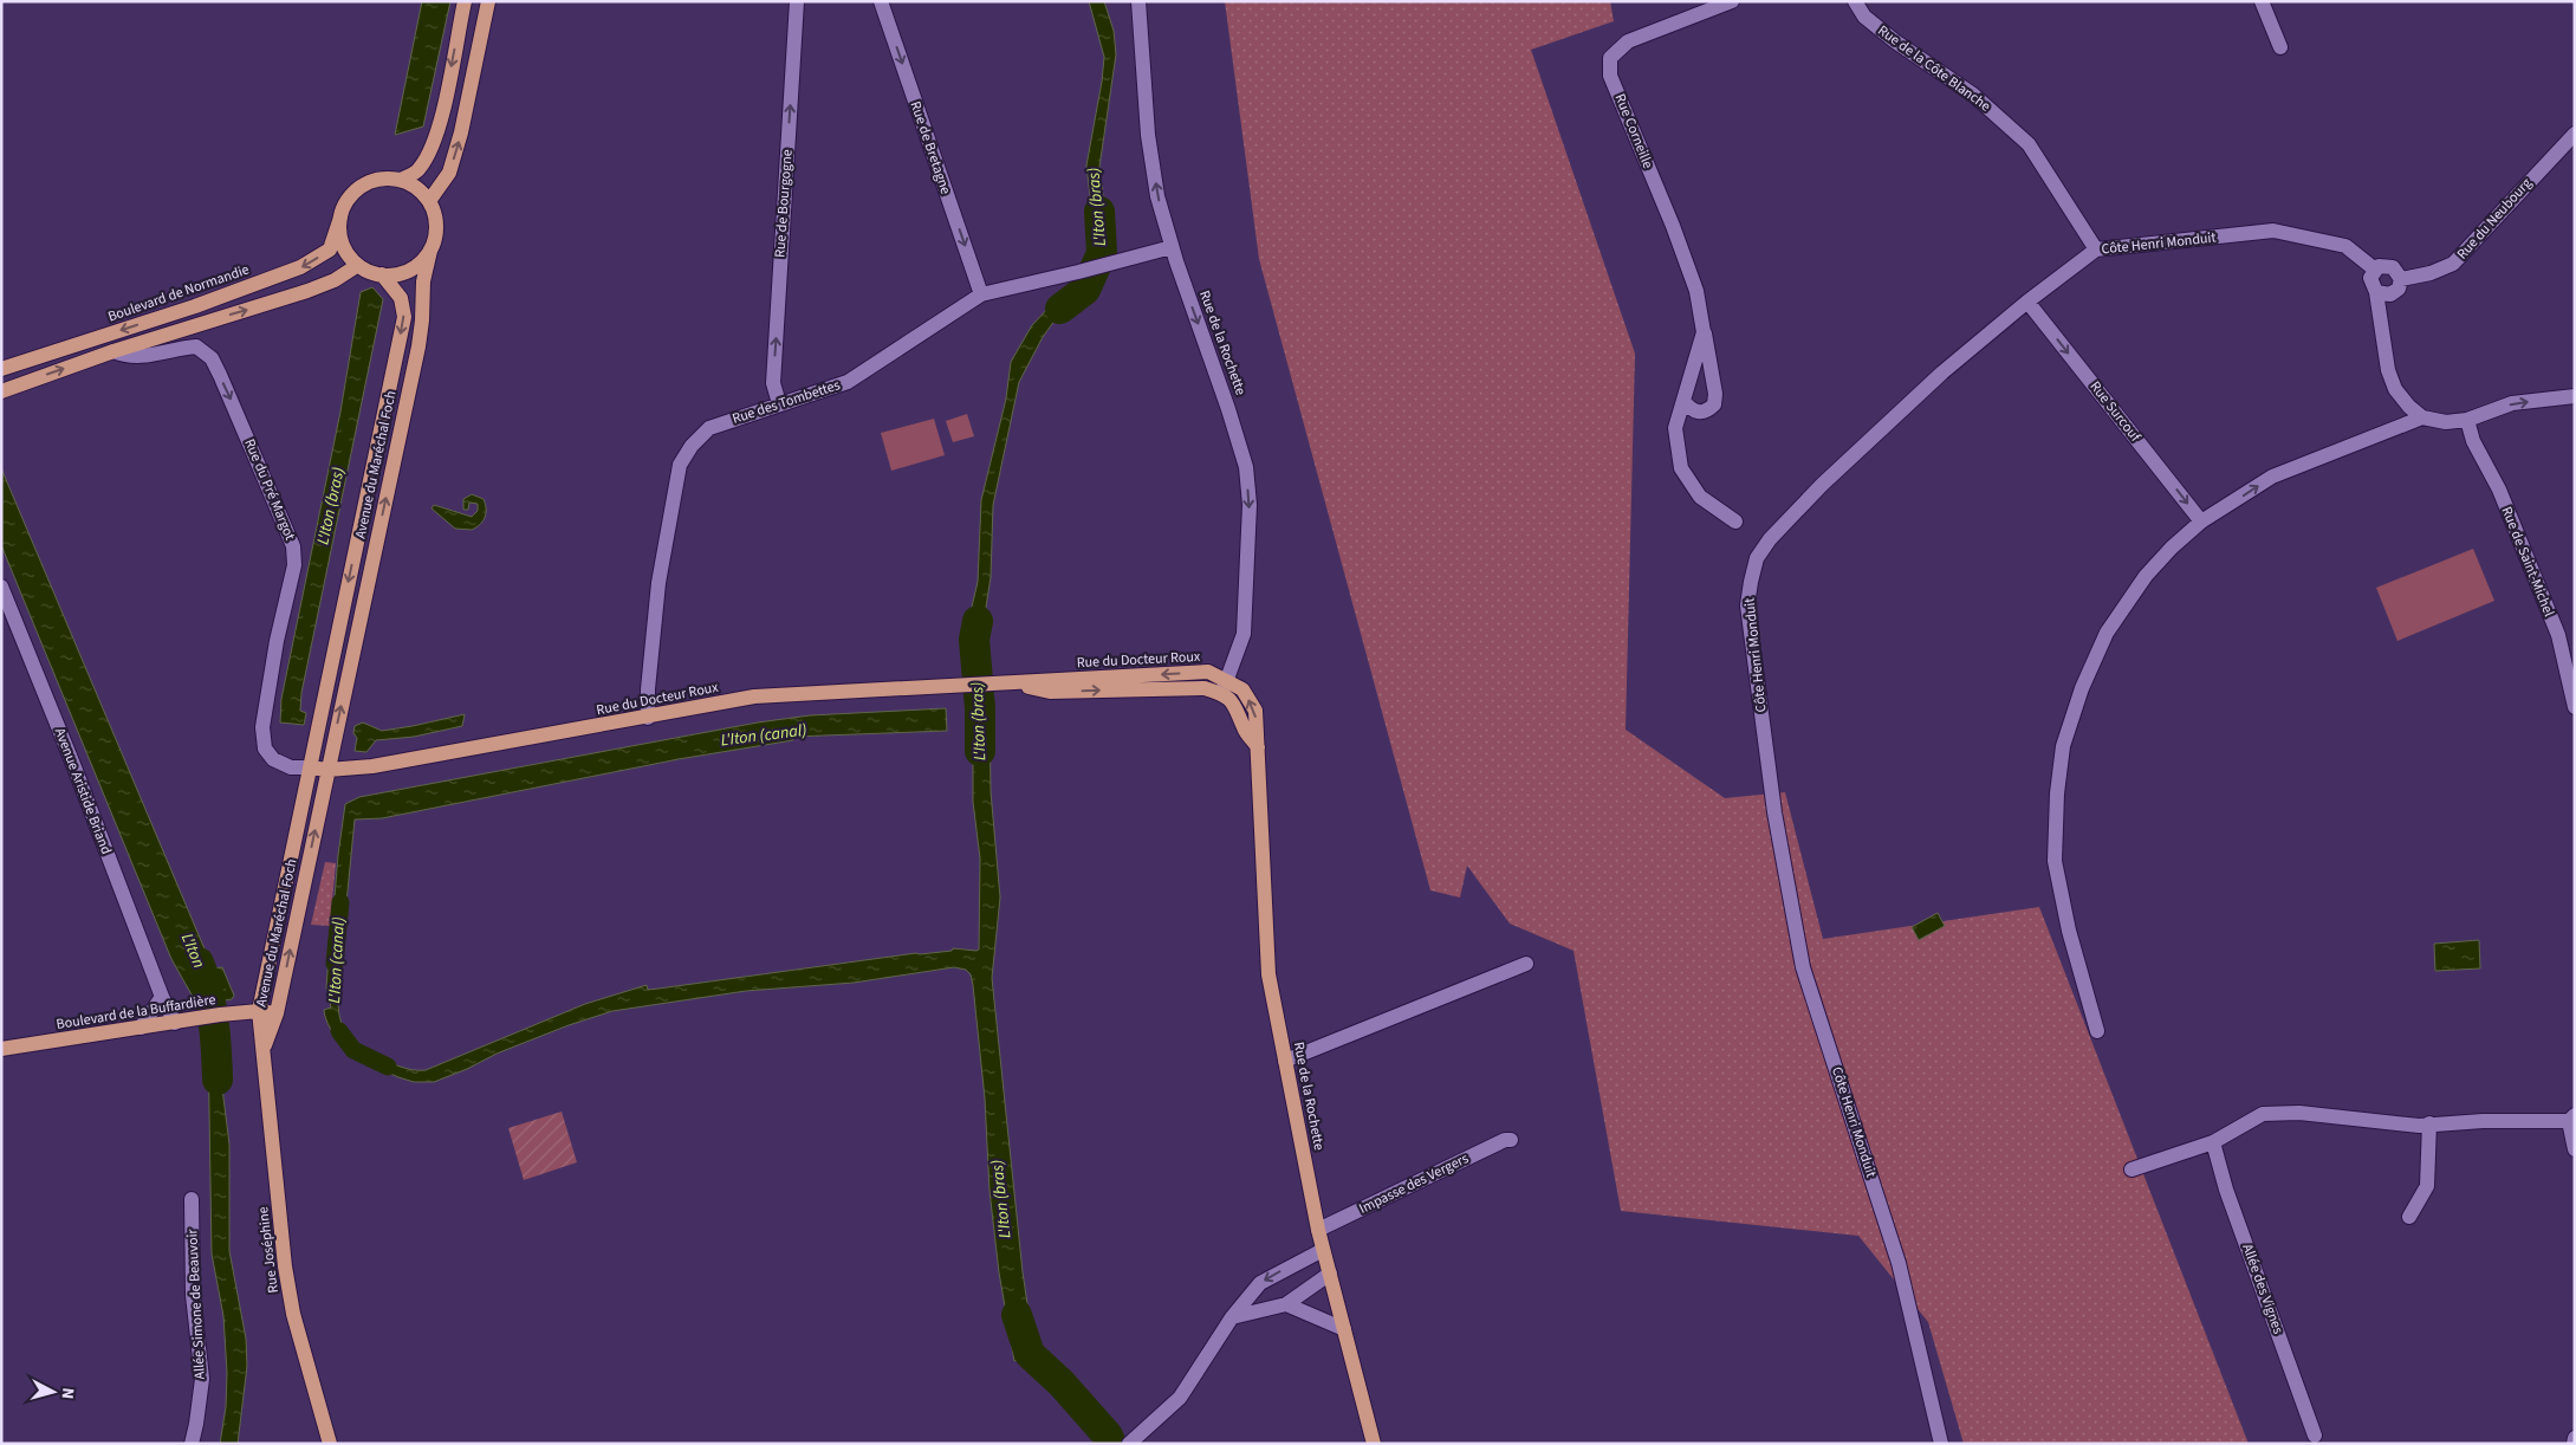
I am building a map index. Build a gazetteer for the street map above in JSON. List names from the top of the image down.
{
  "streets": {
    "main road": [
      "Boulevard de Normandie",
      "Rue de la Rochette",
      "Avenue du Maréchal Foch",
      "Rue du Docteur Roux",
      "Boulevard de la Buffardière",
      "Rue Joséphine"
    ],
    "street": [
      "Rue de la Côte Blanche",
      "Rue Corneille",
      "Rue de Bretagne",
      "Rue de Bourgogne",
      "Rue du Neubourg",
      "Côte Henri Monduit",
      "Rue des Tombettes",
      "Rue Surcouf",
      "Rue du Pré Margot",
      "Rue de Saint-Michel",
      "Avenue Aristide Briand",
      "Impasse des Vergers",
      "Allée des Vignes",
      "Allée Simone de Beauvoir"
    ]
  },
  "crossings": [
    ["Rue de la Côte Blanche", "Côte Henri Monduit"],
    ["Rue de Bretagne", "Rue des Tombettes"],
    ["Rue de Bourgogne", "Rue des Tombettes"],
    ["Rue du Neubourg", "Côte Henri Monduit"],
    ["Côte Henri Monduit", "Rue Surcouf"],
    ["Boulevard de Normandie", "Avenue du Maréchal Foch"],
    ["Rue de la Rochette", "Rue des Tombettes"],
    ["Rue de la Rochette", "Rue du Docteur Roux"],
    ["Rue de la Rochette", "Impasse des Vergers"],
    ["Rue des Tombettes", "Rue du Docteur Roux"],
    ["Avenue du Maréchal Foch", "Rue du Pré Margot"],
    ["Avenue du Maréchal Foch", "Rue du Docteur Roux"],
    ["Avenue du Maréchal Foch", "Boulevard de la Buffardière"],
    ["Avenue du Maréchal Foch", "Rue Joséphine"],
    ["Rue du Pré Margot", "Rue du Docteur Roux"],
    ["Avenue Aristide Briand", "Boulevard de la Buffardière"]
  ],
  "one_way": [
    "Rue de Bretagne",
    "Rue de Bourgogne",
    "Rue Surcouf",
    "Rue du Pré Margot"
  ],
  "water": ["L'Iton (bras)", "L'Iton (canal)", "L'Iton"],
  "north": "right"
}
